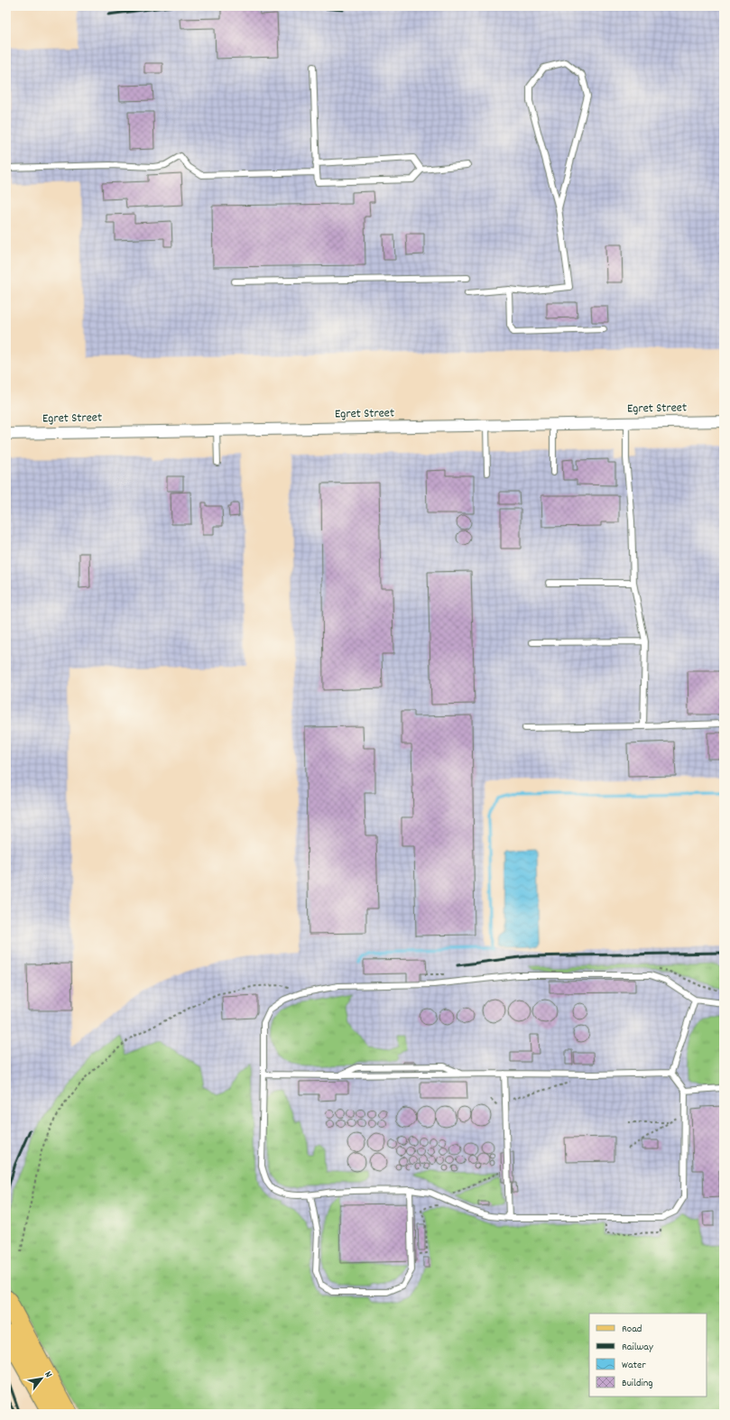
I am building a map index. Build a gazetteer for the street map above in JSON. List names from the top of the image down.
{
  "streets": {
    "street": ["Egret Street"]
  },
  "legend": [
    "Road",
    "Railway",
    "Water",
    "Building"
  ],
  "north": "top right"
}
